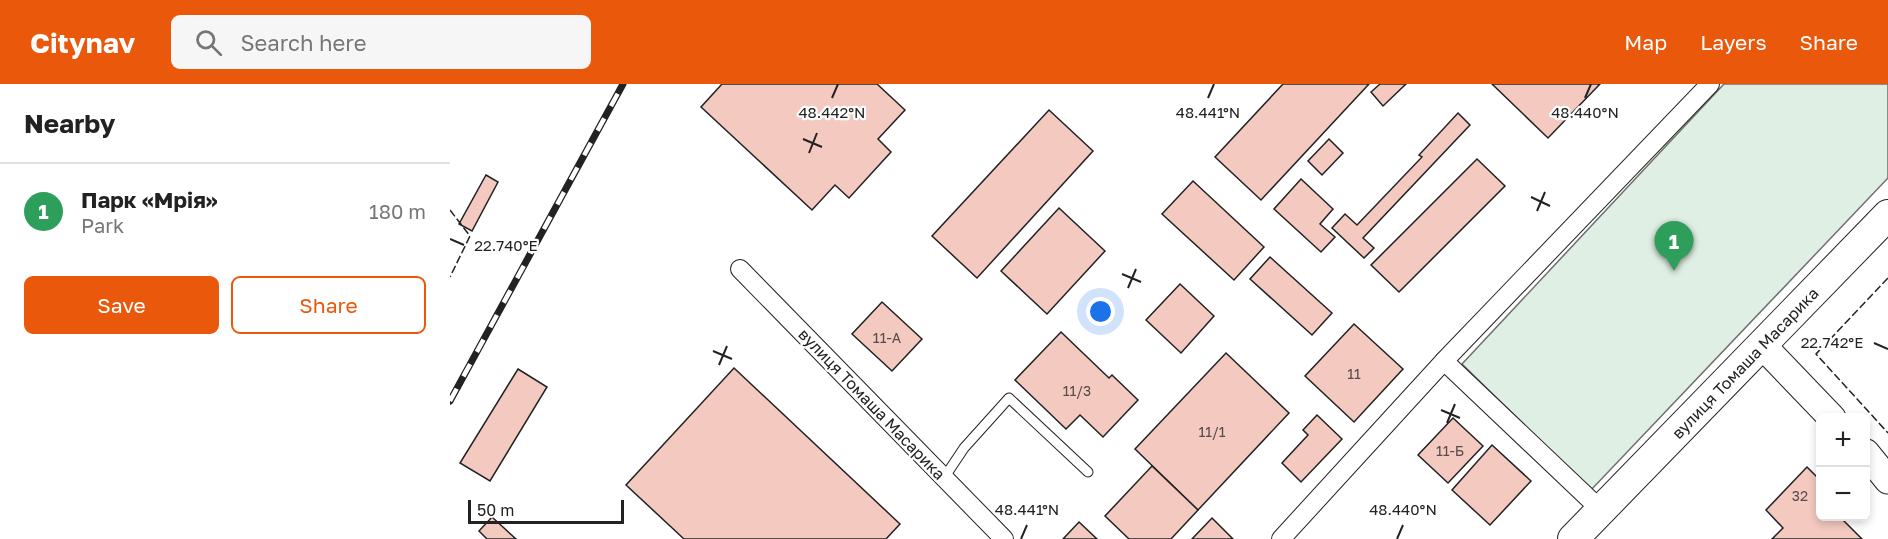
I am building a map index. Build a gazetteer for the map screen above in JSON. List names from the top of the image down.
{
  "streets": {
    "main road": ["вулиця Томаша Масарика"]
  },
  "house_numbers": [
    "11-А",
    "11",
    "11/3",
    "11/1",
    "11-Б",
    "32"
  ],
  "scale_bar": "50 m",
  "page": {
    "header": "Citynav",
    "search": "Search here",
    "nav": ["Map", "Layers", "Share"],
    "heading": "Nearby",
    "list": [
      {
        "mark": "1",
        "name": "Парк «Мрія»",
        "note": "Park",
        "value": "180 m"
      }
    ],
    "pins": "1",
    "buttons": ["Save", "Share"],
    "map_buttons": ["+", "−"],
    "scale": "50 m"
  },
  "coordinates": [
    "48.442°N",
    "48.441°N",
    "48.440°N",
    "22.740°E",
    "22.742°E"
  ]
}
